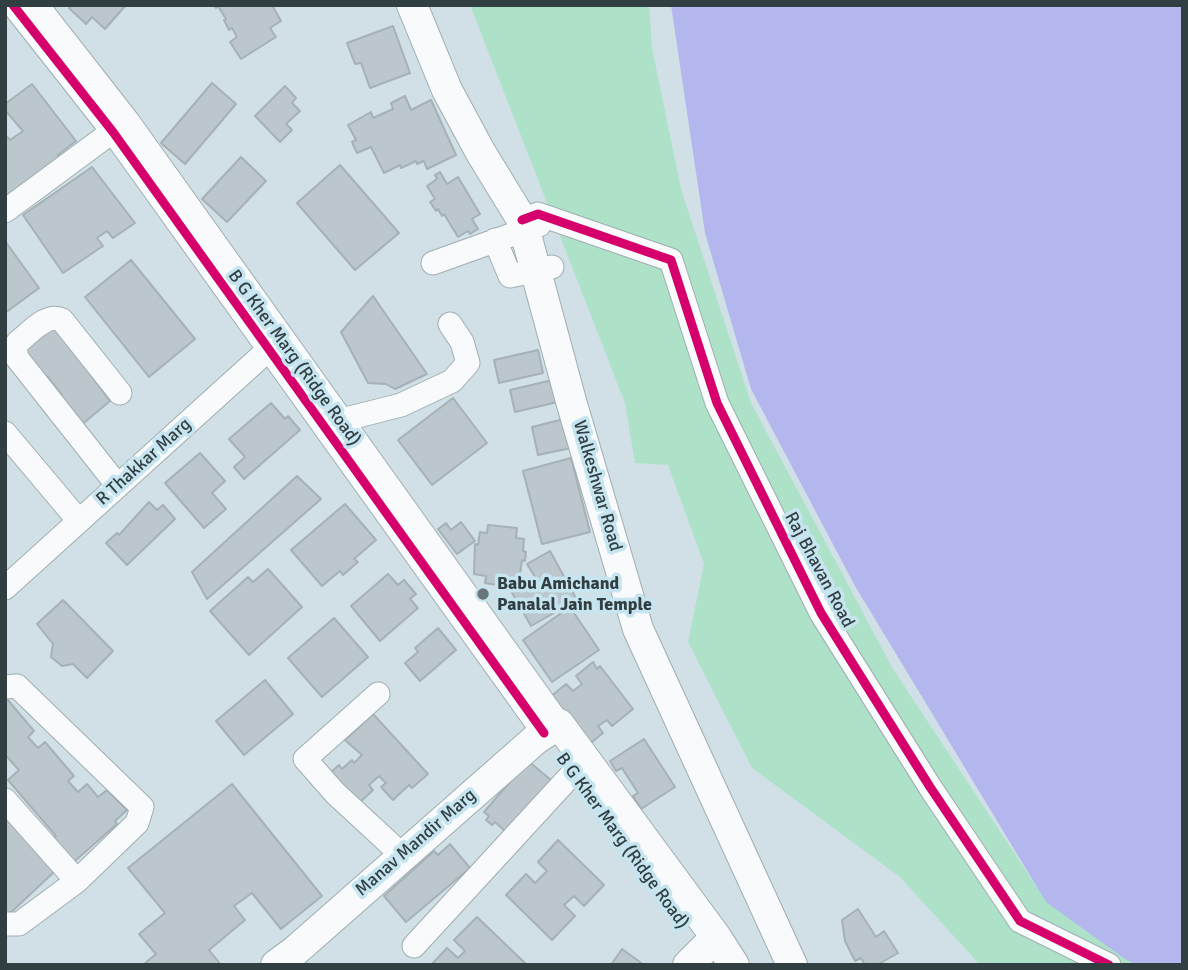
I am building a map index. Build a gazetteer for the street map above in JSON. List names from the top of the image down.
{
  "streets": {
    "main road": ["B G Kher Marg (Ridge Road)", "Walkeshwar Road", "Manav Mandir Marg"],
    "street": ["R Thakkar Marg", "Raj Bhavan Road"]
  },
  "crossings": [
    ["B G Kher Marg (Ridge Road)", "R Thakkar Marg"],
    ["B G Kher Marg (Ridge Road)", "Manav Mandir Marg"],
    ["Walkeshwar Road", "Raj Bhavan Road"]
  ],
  "places": ["Babu Amichand Panalal Jain Temple"]
}
